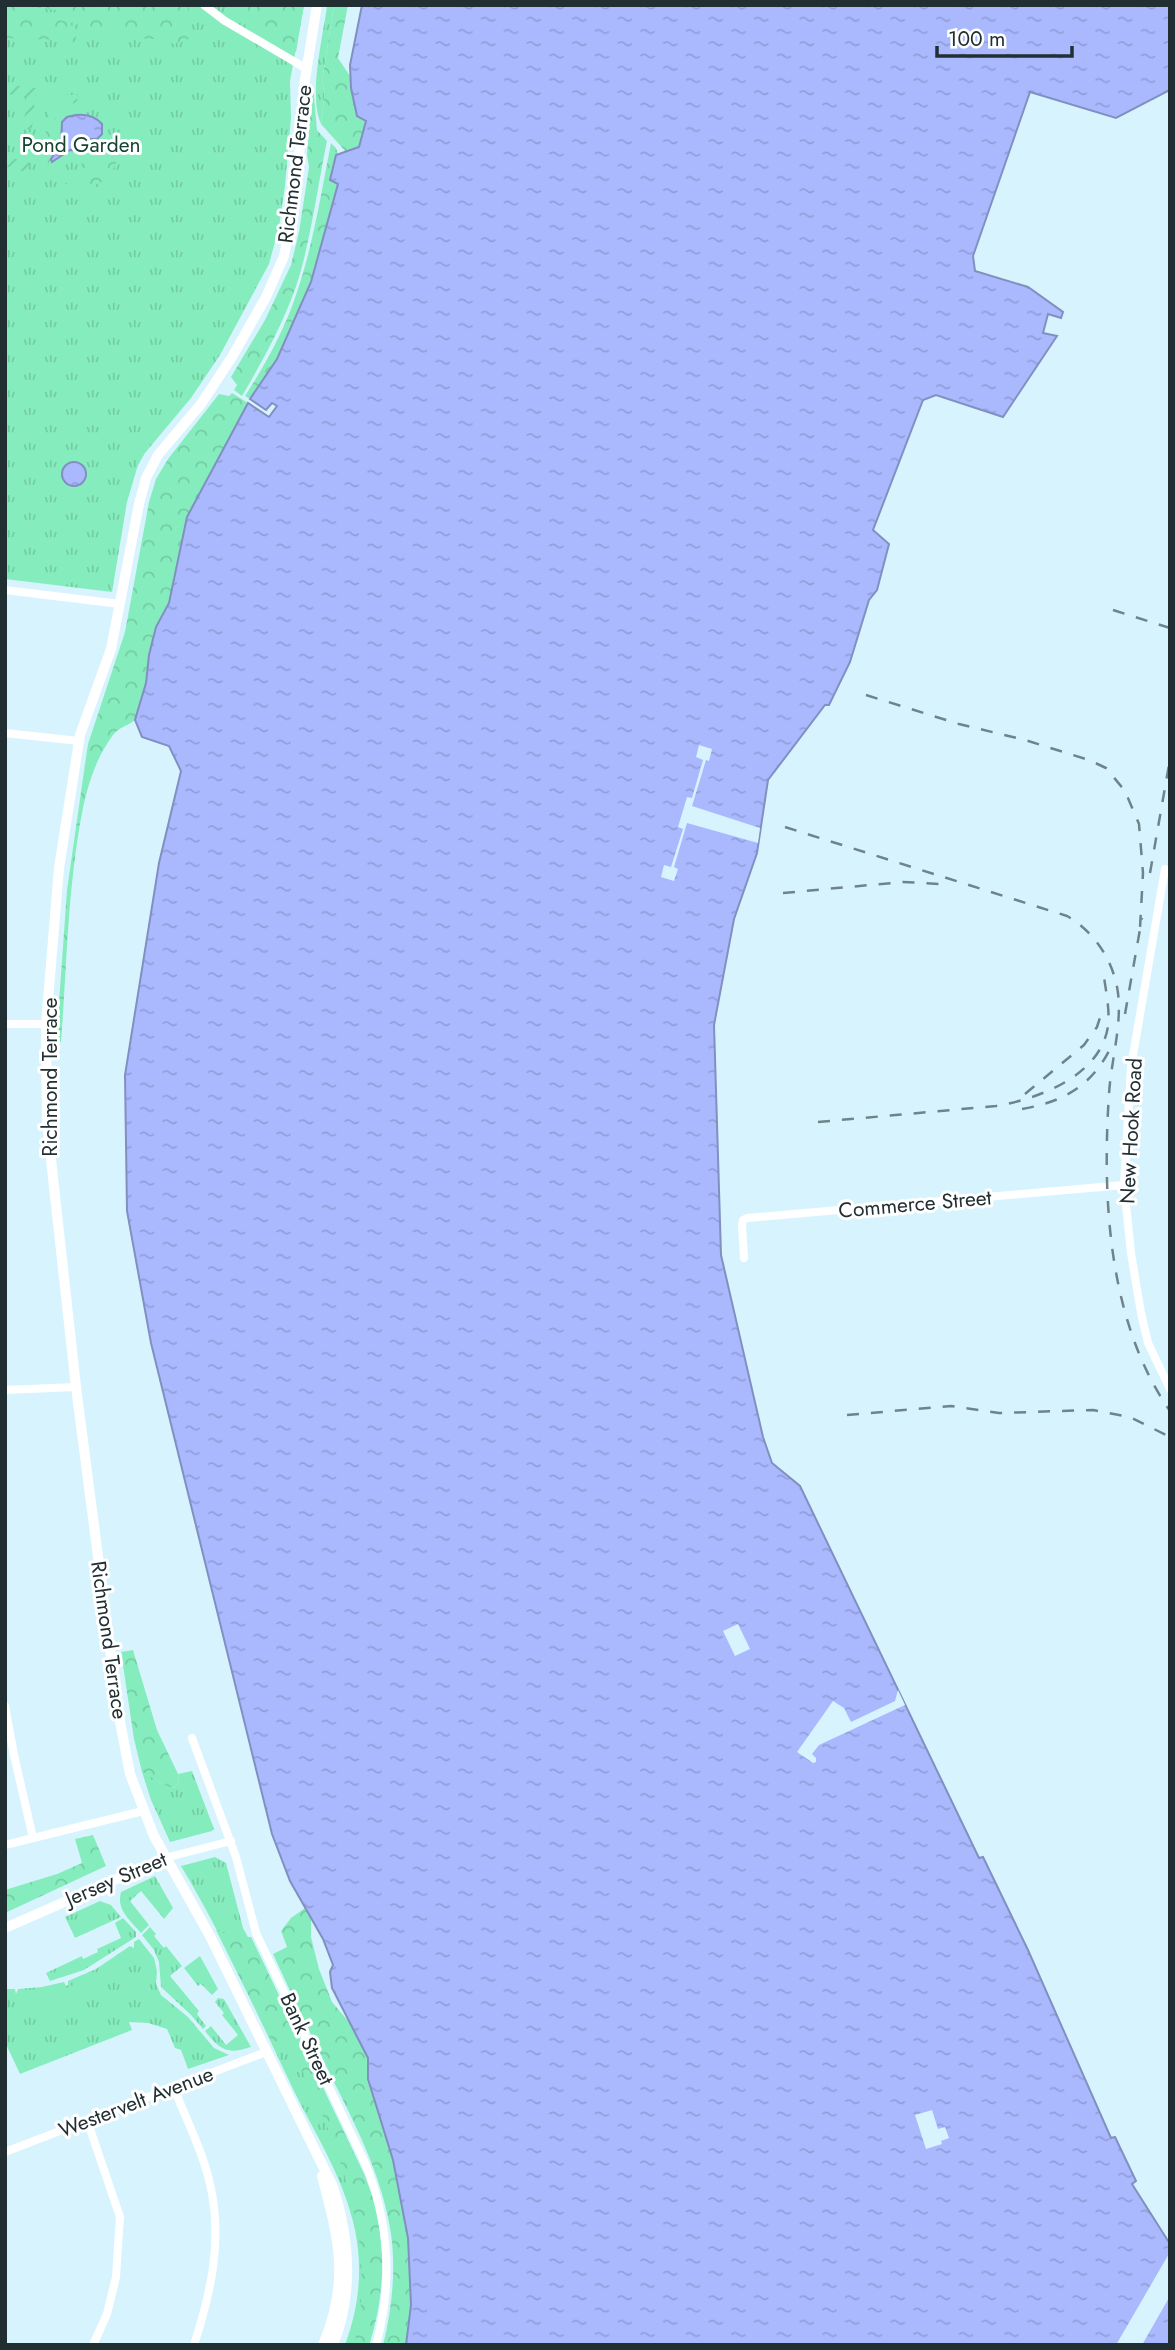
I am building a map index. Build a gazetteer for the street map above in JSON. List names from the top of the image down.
{
  "streets": {
    "main road": ["Richmond Terrace", "Jersey Street"],
    "street": [
      "New Hook Road",
      "Commerce Street",
      "Bank Street",
      "Westervelt Avenue"
    ]
  },
  "crossings": [
    ["Richmond Terrace", "Jersey Street"],
    ["Richmond Terrace", "Westervelt Avenue"],
    ["New Hook Road", "Commerce Street"],
    ["Jersey Street", "Bank Street"]
  ],
  "parks": ["Pond Garden"],
  "scale_bar": "100 m"
}
